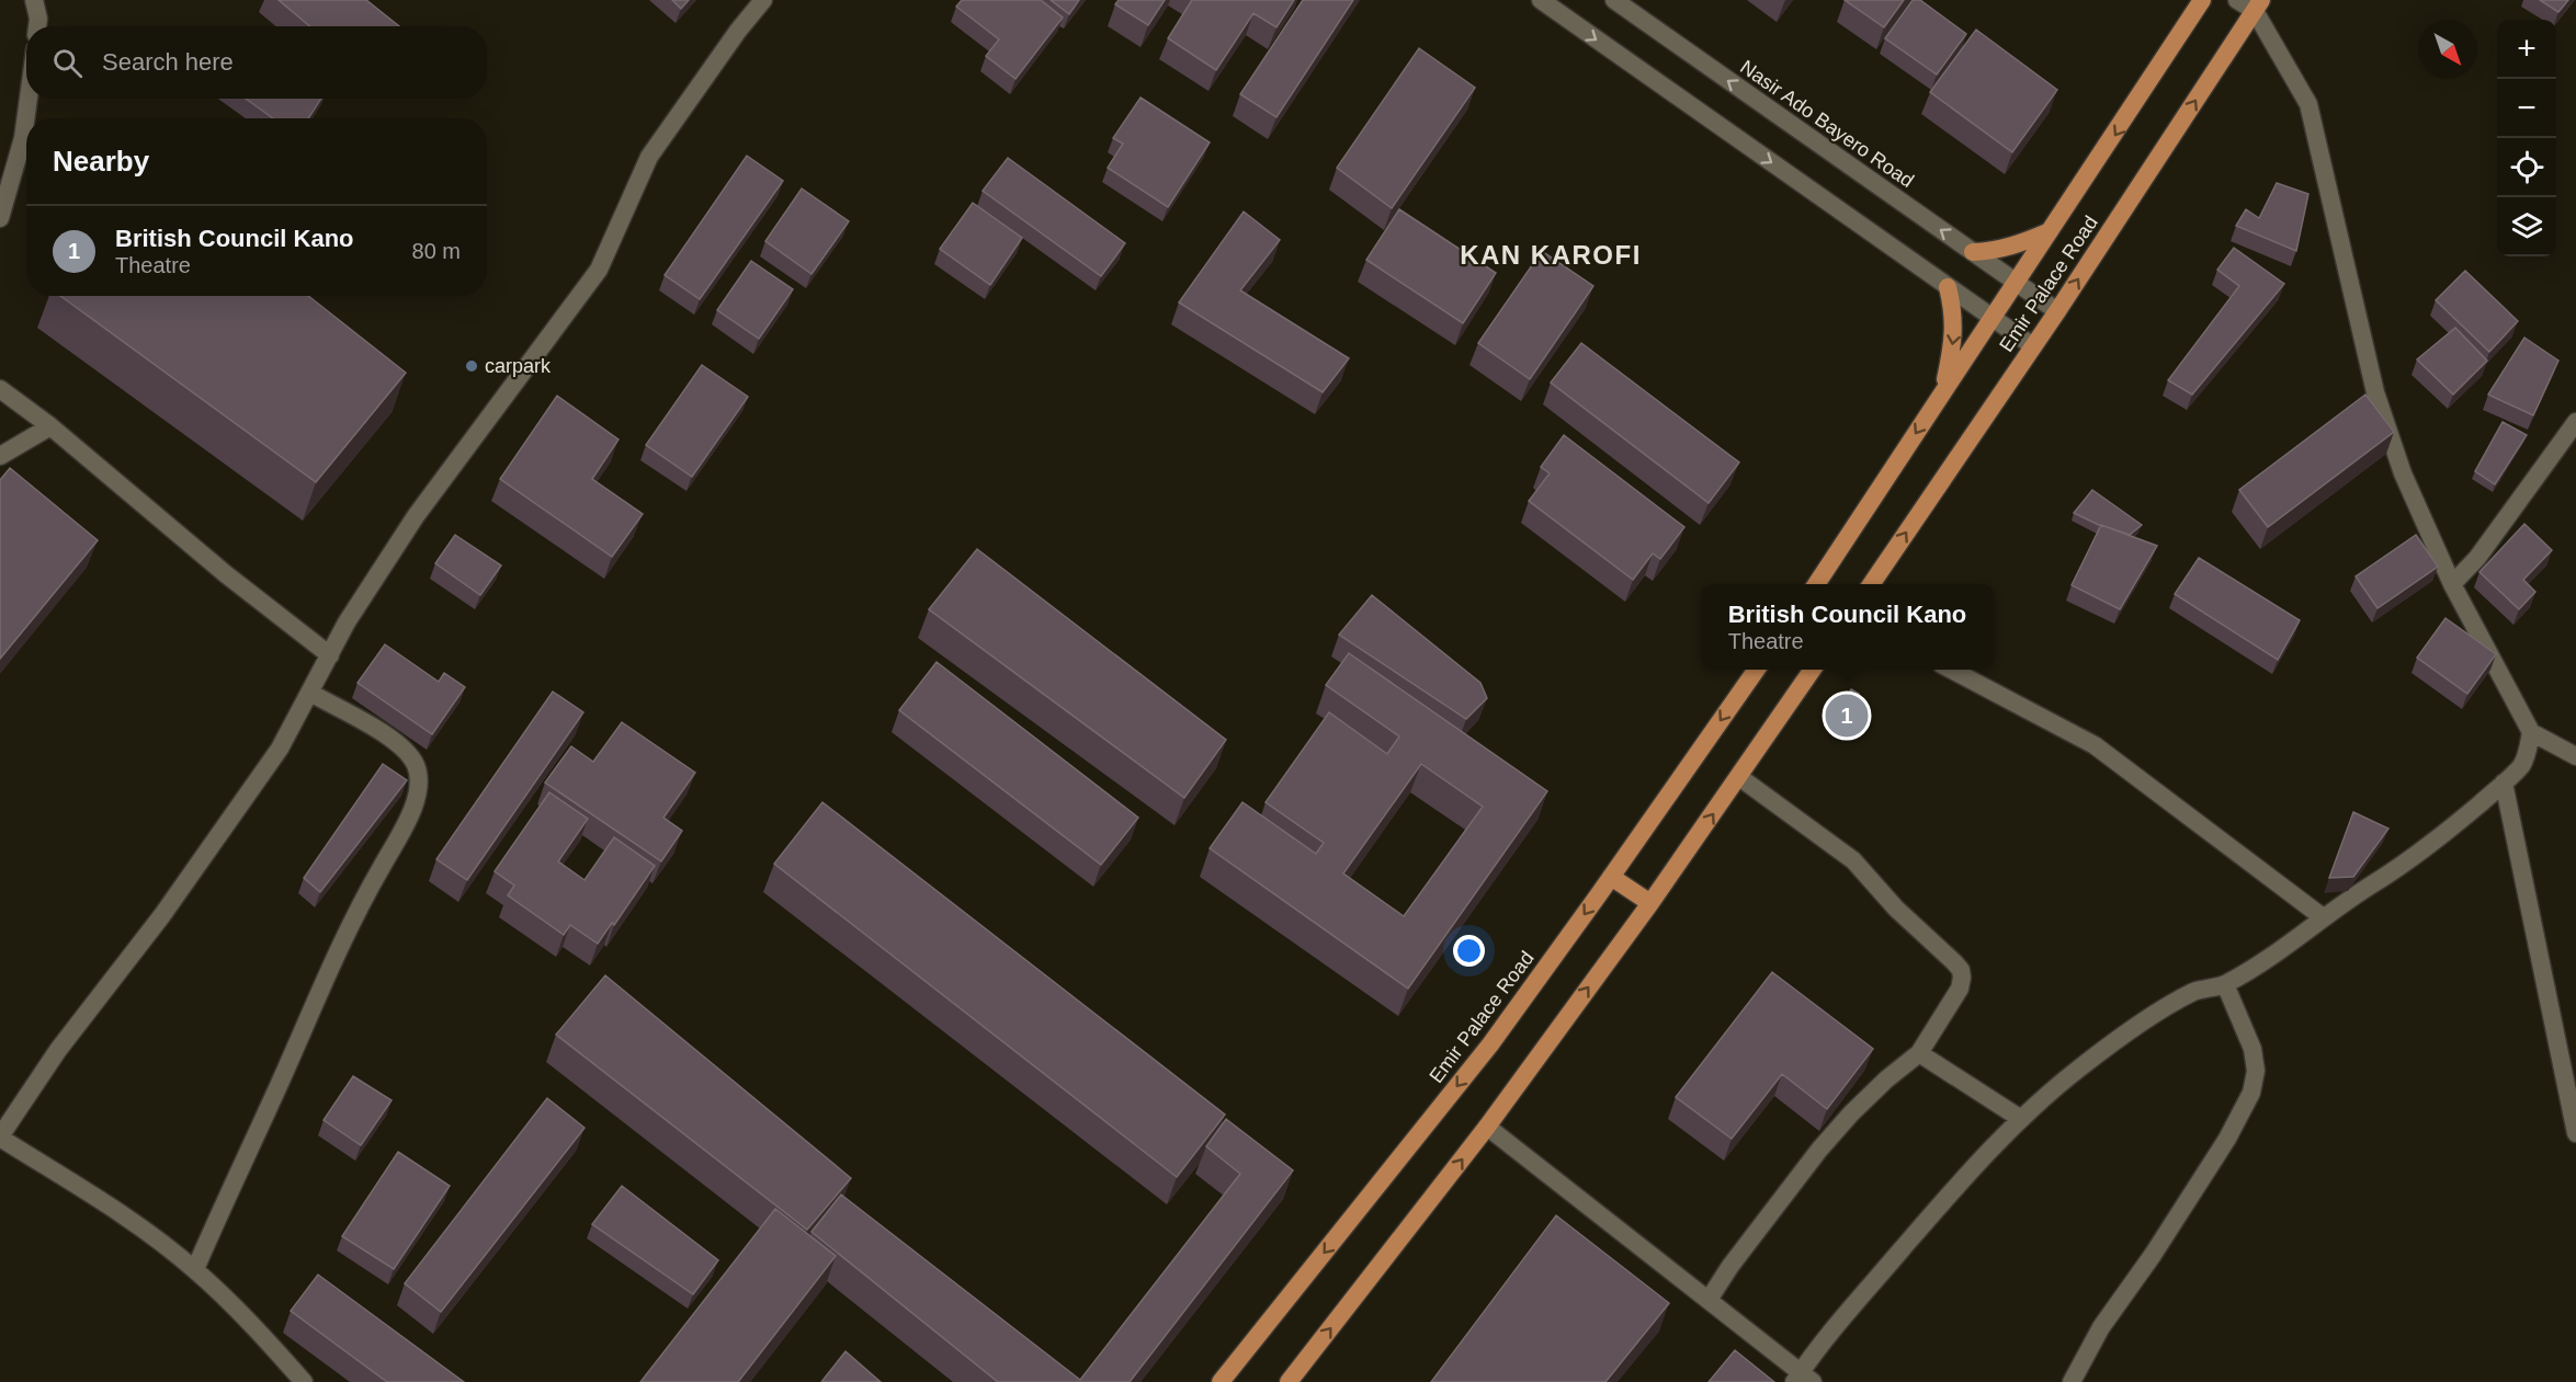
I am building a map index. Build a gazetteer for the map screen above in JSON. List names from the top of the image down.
{
  "streets": {
    "main road": ["Emir Palace Road"],
    "street": ["Nasir Ado Bayero Road"]
  },
  "crossings": [
    ["Nasir Ado Bayero Road", "Emir Palace Road"]
  ],
  "districts": ["KAN KAROFI"],
  "places": ["carpark"],
  "north": "bottom right",
  "page": {
    "map_buttons": ["+", "−"],
    "search": "Search here",
    "heading": "Nearby",
    "list": [
      {
        "mark": "1",
        "name": "British Council Kano",
        "note": "Theatre",
        "value": "80 m"
      }
    ],
    "popup": ["British Council Kano", "Theatre"],
    "pins": "1"
  }
}
